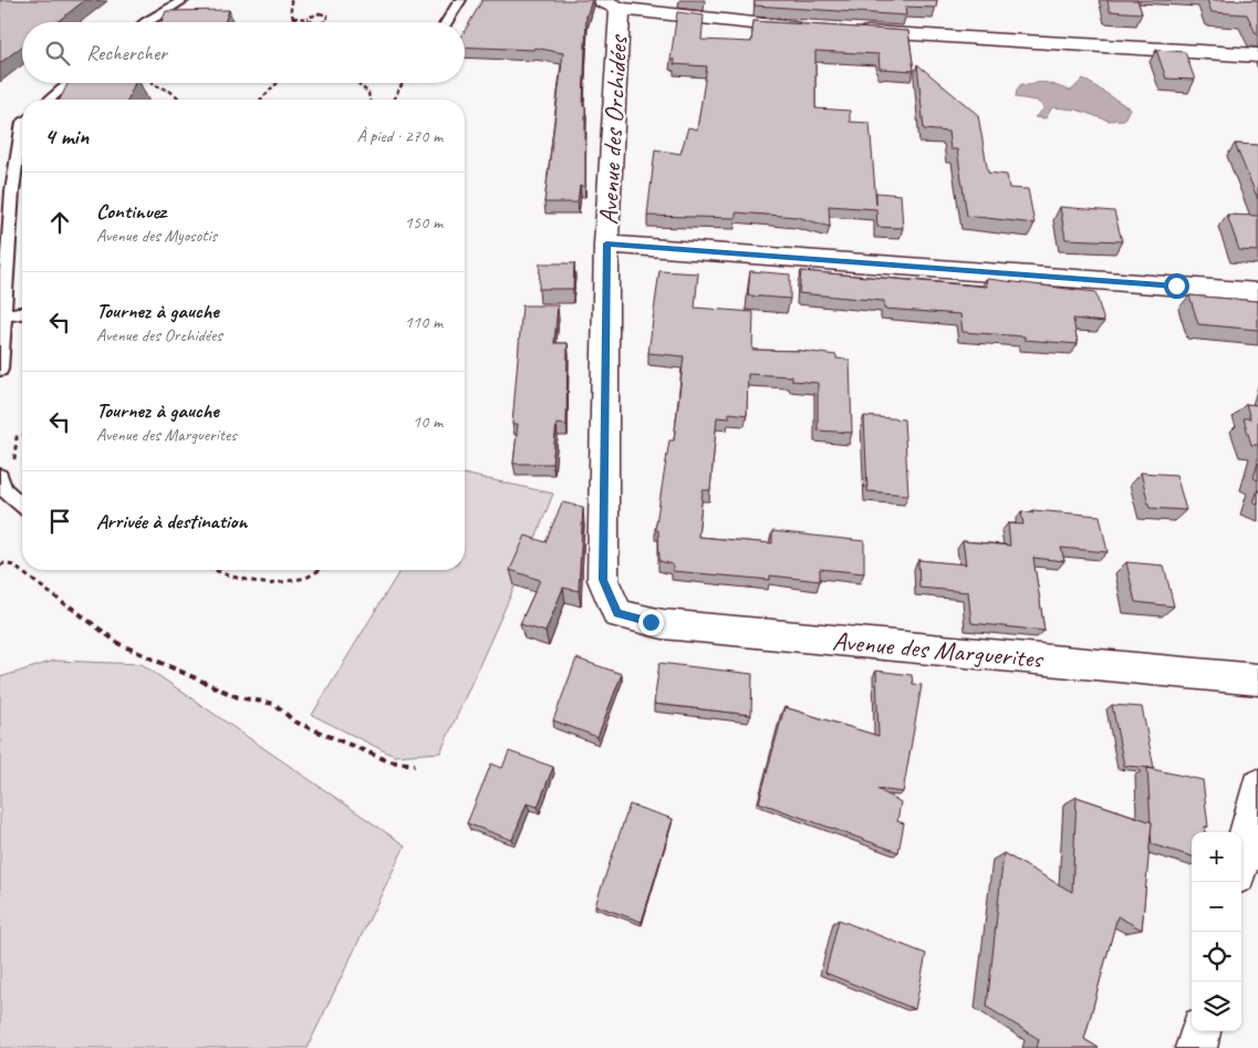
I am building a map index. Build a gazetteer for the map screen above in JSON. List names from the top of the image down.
{
  "streets": {
    "street": ["Avenue des Orchidées", "Avenue des Marguerites"]
  },
  "crossings": [
    ["Avenue des Orchidées", "Avenue des Marguerites"]
  ],
  "page": {
    "search": "Rechercher",
    "heading": ["4 min", "À pied · 270 m"],
    "list": [
      ["Continuez", "Avenue des Myosotis", "150 m"],
      ["Tournez à gauche", "Avenue des Orchidées", "110 m"],
      ["Tournez à gauche", "Avenue des Marguerites", "10 m"],
      "Arrivée à destination"
    ],
    "map_buttons": ["+", "−"]
  }
}
